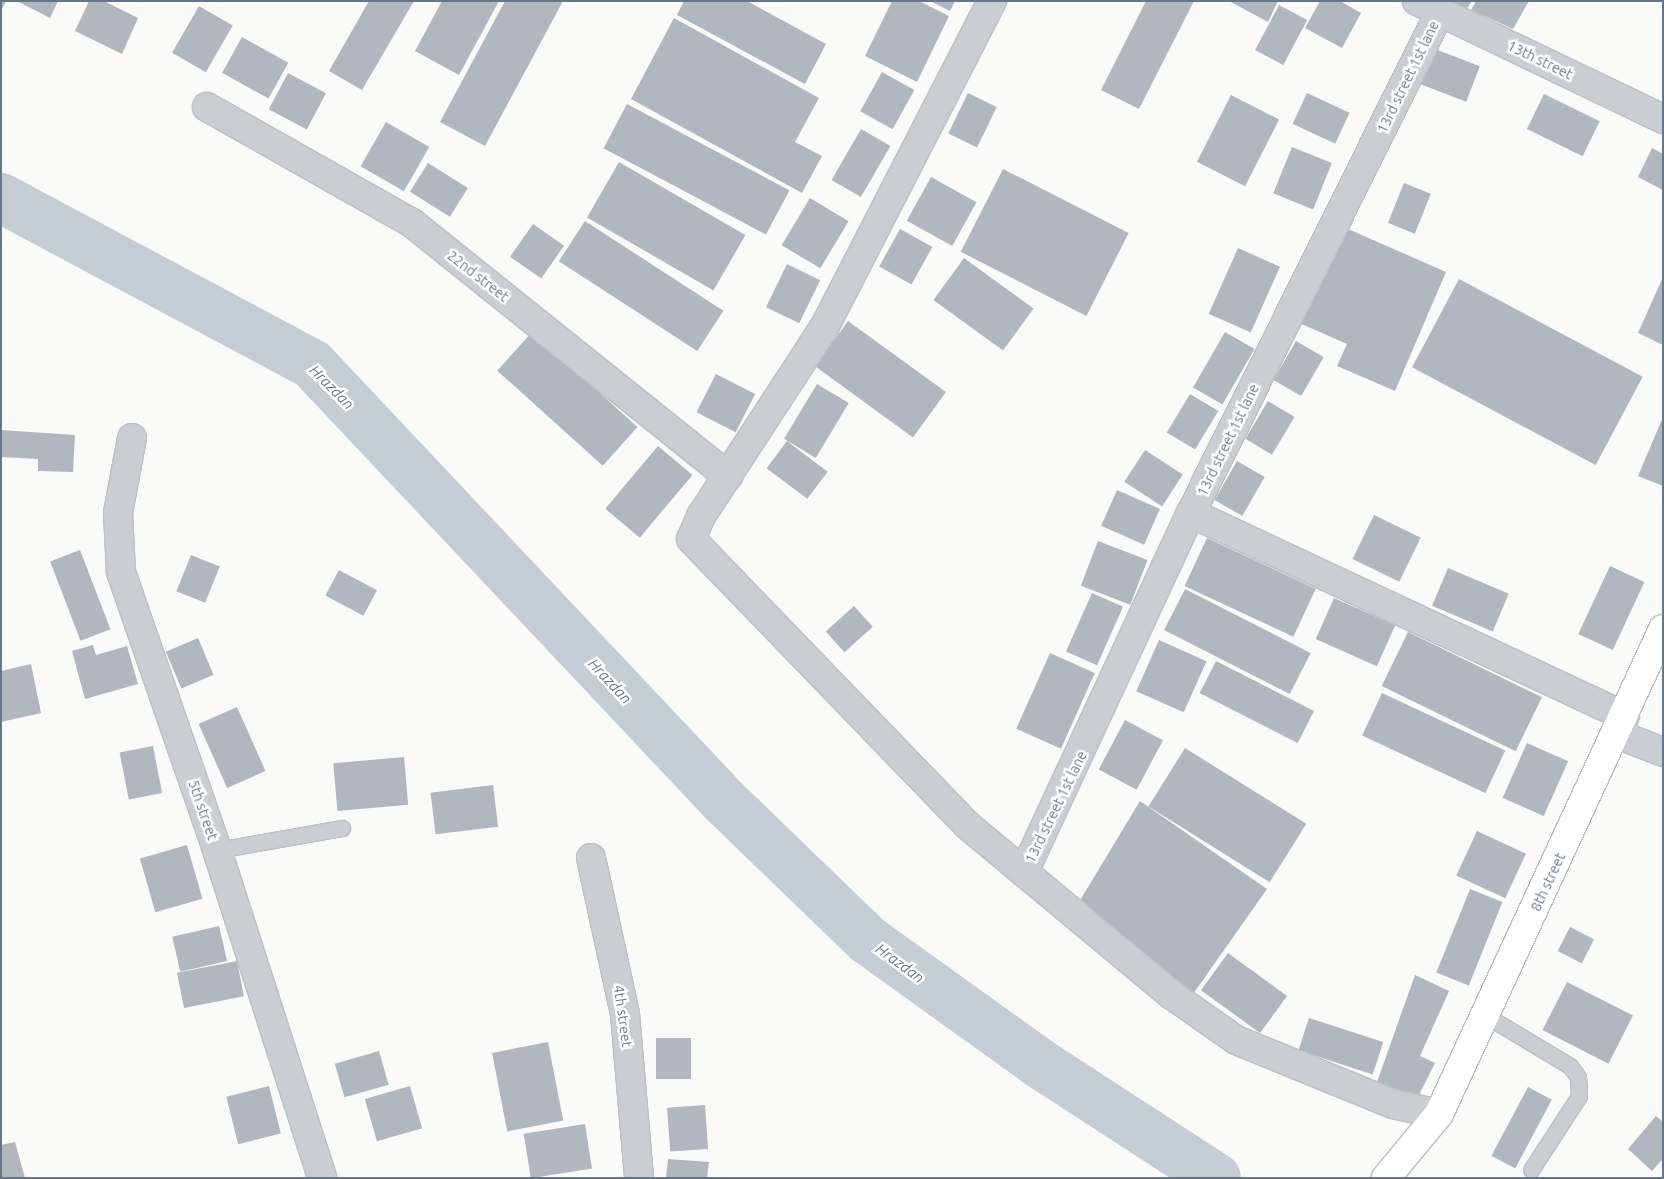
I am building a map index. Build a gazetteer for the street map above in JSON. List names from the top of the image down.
{
  "streets": {
    "main road": ["8th street"],
    "street": [
      "13th street",
      "13rd street 1st lane",
      "22nd street",
      "5th street",
      "4th street"
    ]
  },
  "crossings": [
    ["13th street", "13rd street 1st lane"]
  ],
  "water": ["Hrazdan"]
}
